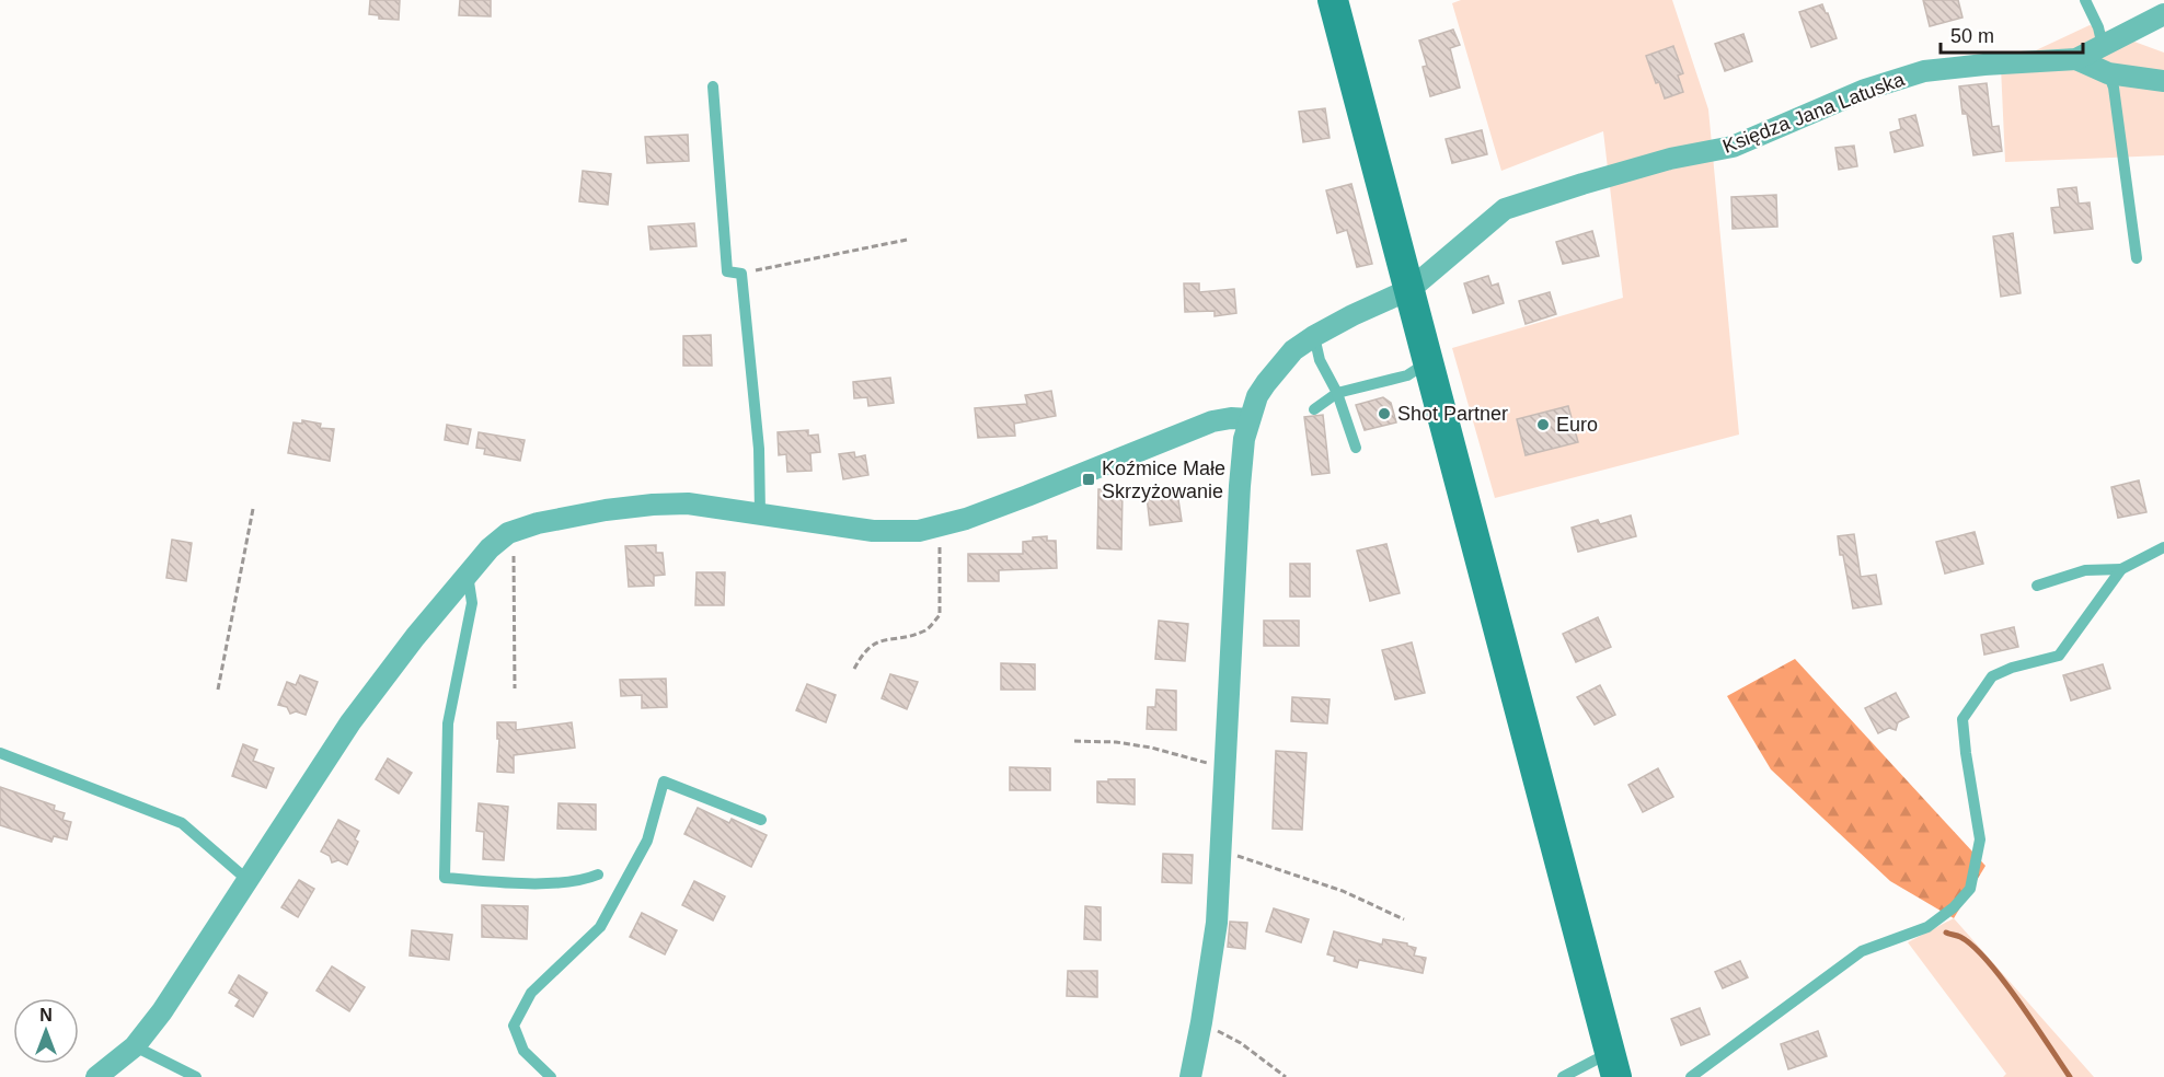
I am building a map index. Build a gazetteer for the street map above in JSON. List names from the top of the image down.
{
  "streets": {
    "street": ["Księdza Jana Latuska"]
  },
  "places": {
    "other": ["Shot Partner", "Euro"],
    "transit": ["Koźmice Małe Skrzyżowanie"]
  },
  "scale_bar": "50 m",
  "north": "top"
}
